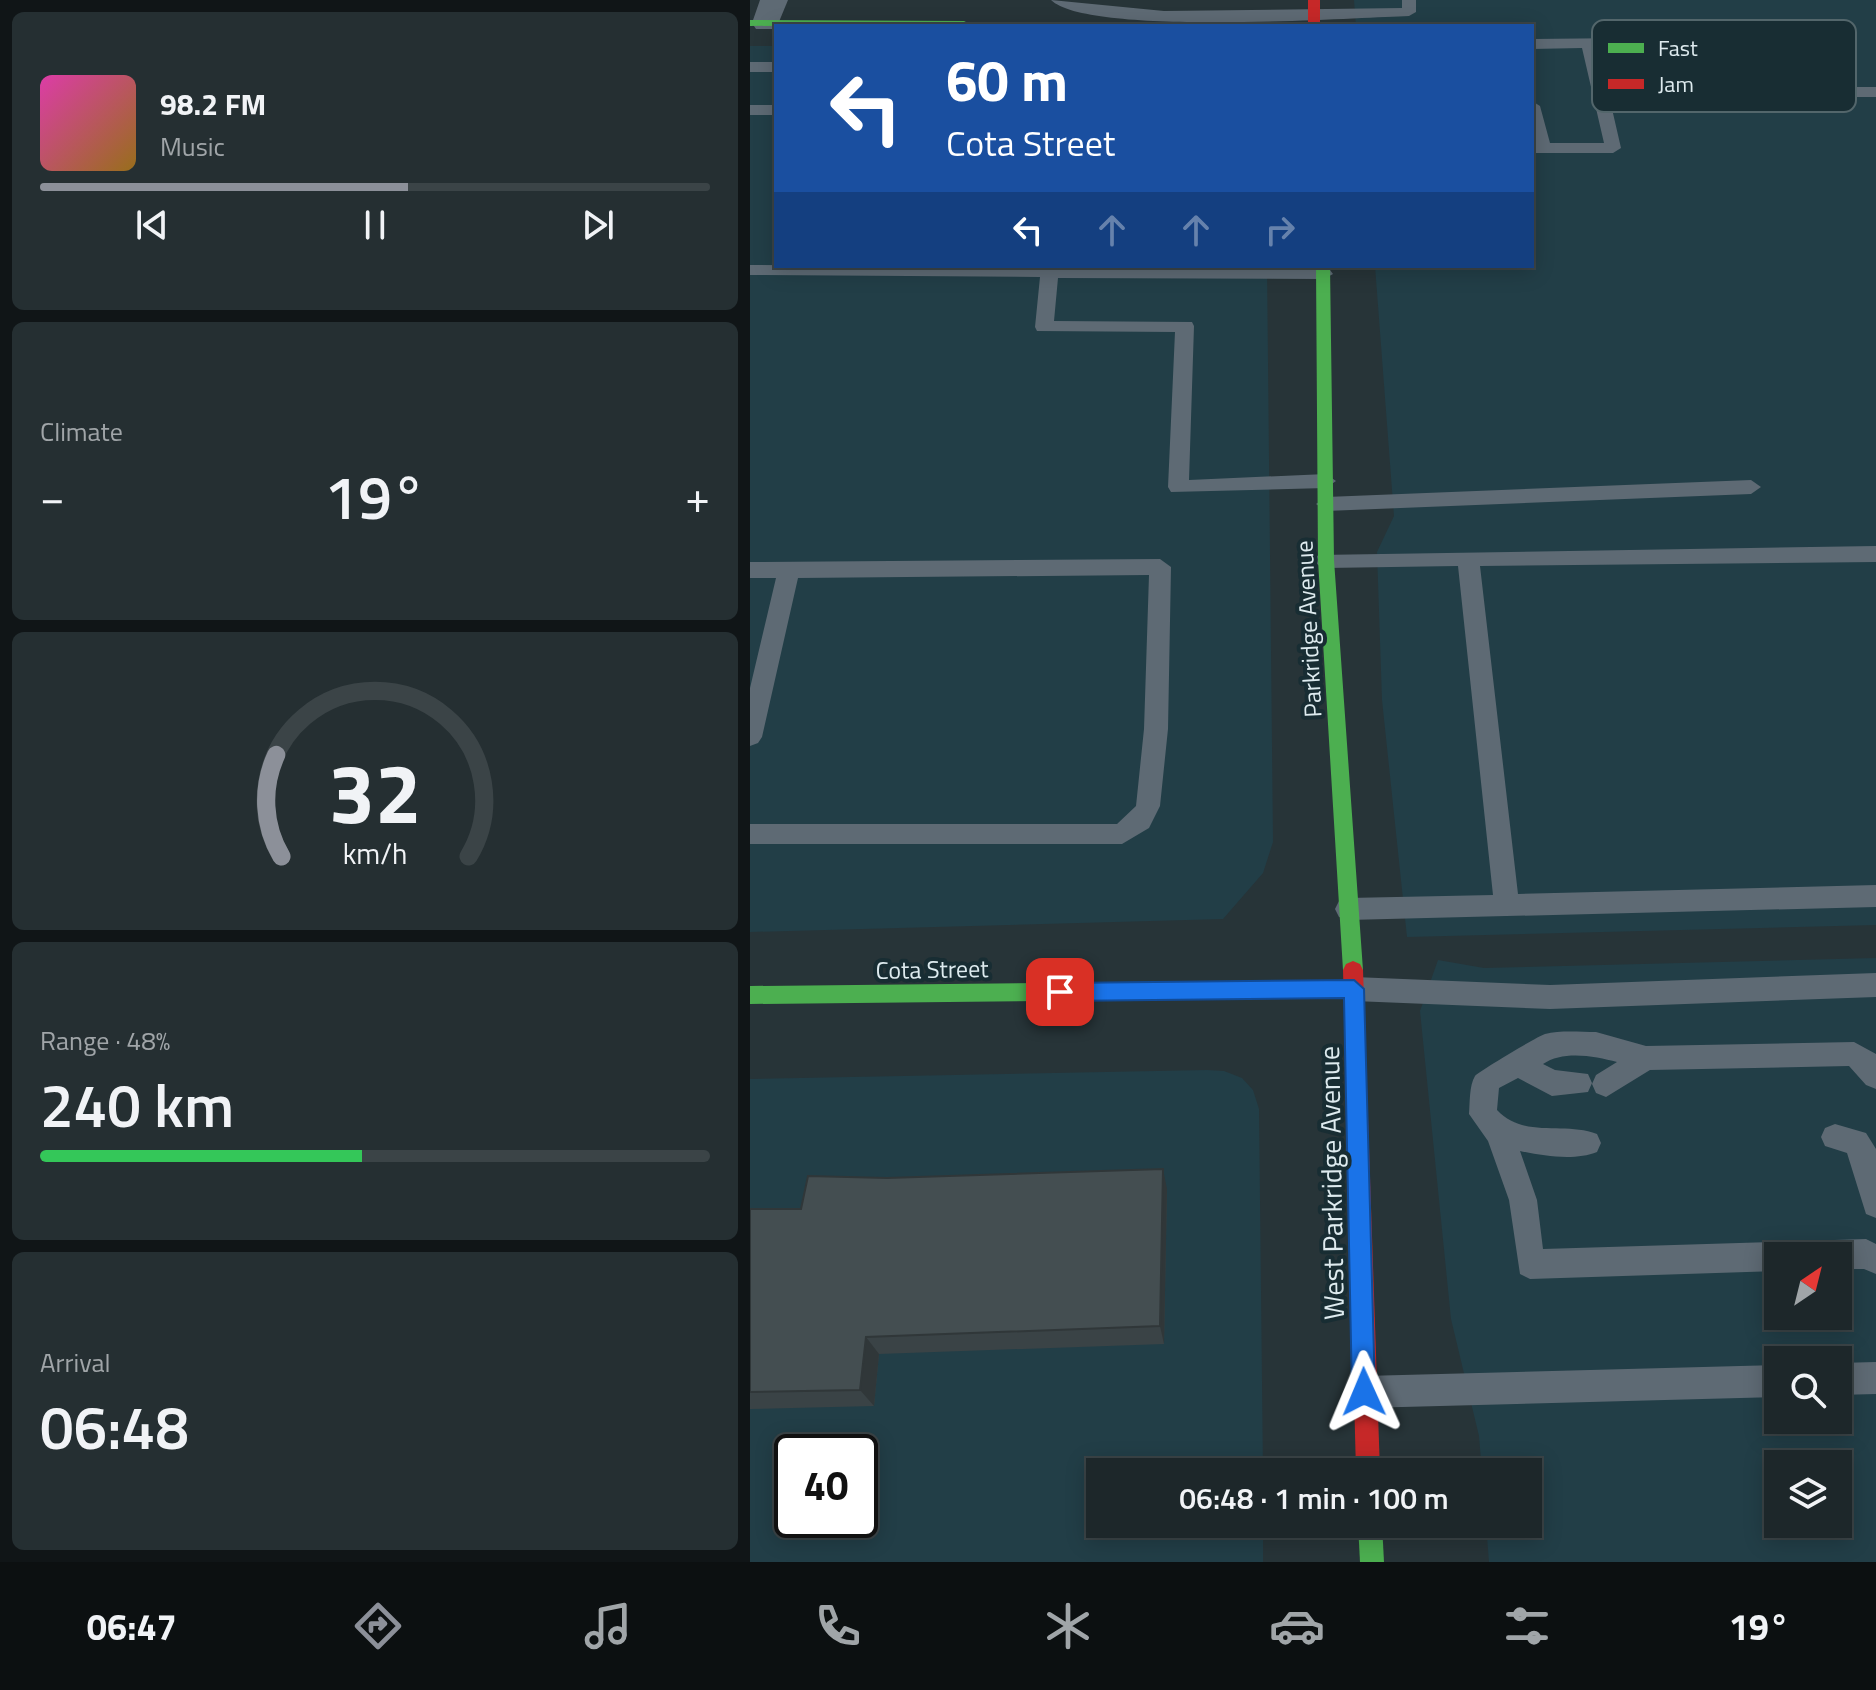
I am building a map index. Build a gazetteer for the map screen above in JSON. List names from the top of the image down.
{
  "streets": {
    "street": ["Parkridge Avenue", "Cota Street", "West Parkridge Avenue"]
  },
  "crossings": [
    ["Parkridge Avenue", "Cota Street"],
    ["Parkridge Avenue", "West Parkridge Avenue"],
    ["Cota Street", "West Parkridge Avenue"]
  ],
  "legend": ["Fast", "Jam"],
  "north": "top right",
  "page": {
    "turn": ["60 m", "Cota Street"],
    "song": ["98.2 FM", "Music"],
    "tile": [
      "Climate",
      ["Range · 48%", "240 km"],
      ["Arrival", "06:48"]
    ],
    "heat": ["−", "19°", "+"],
    "limit": "40",
    "trip": "06:48 · 1 min · 100 m",
    "tabs": ["06:47", "19°"],
    "gauge": ["32", "km/h"]
  }
}
